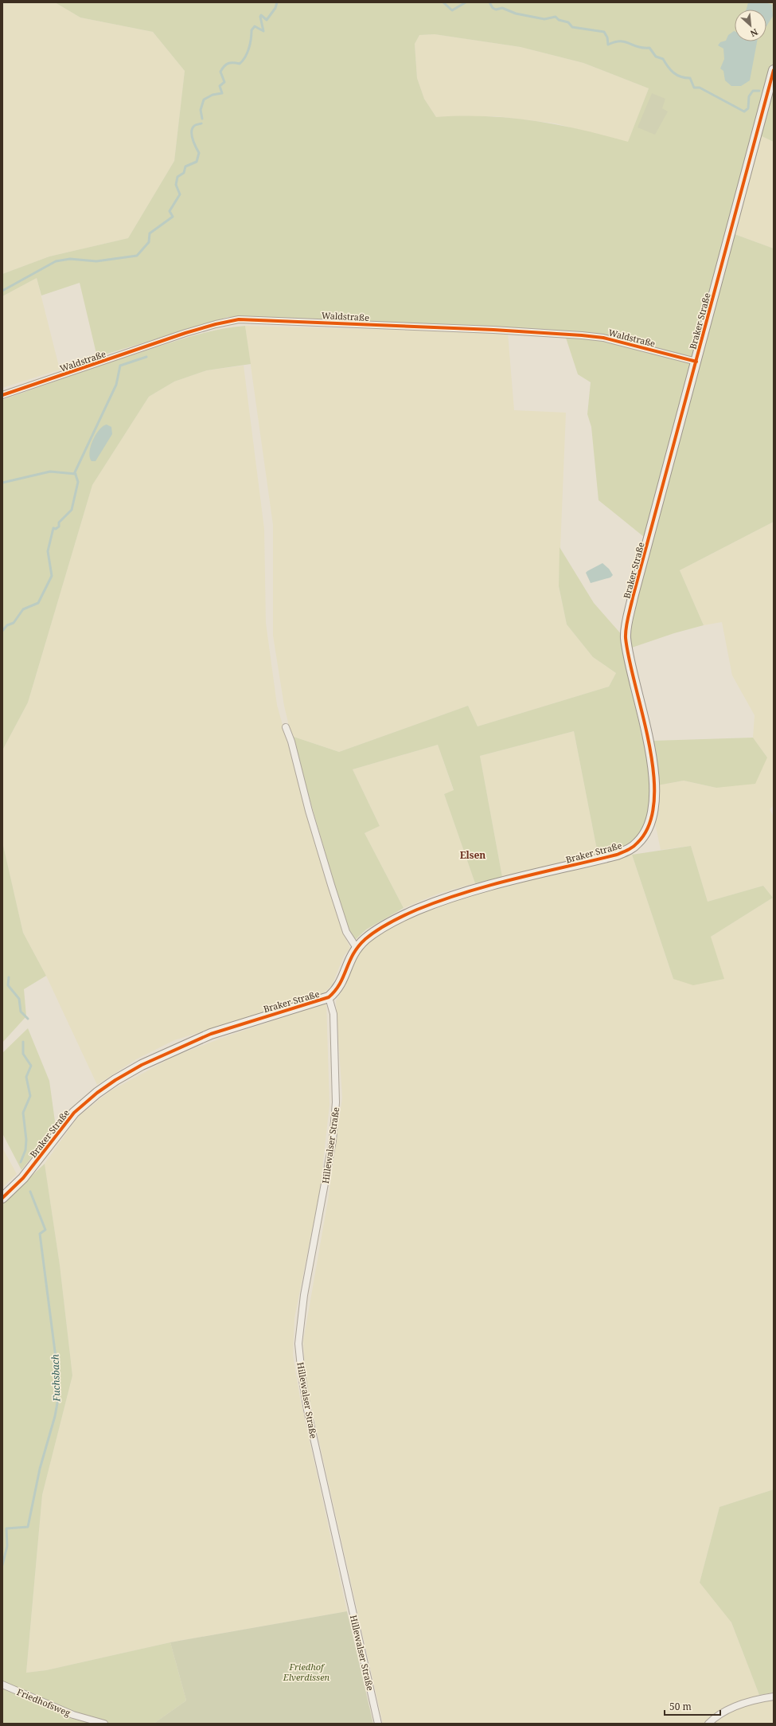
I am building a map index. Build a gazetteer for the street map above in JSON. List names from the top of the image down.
{
  "streets": {
    "main road": ["Braker Straße"],
    "street": ["Waldstraße", "Hillewalser Straße", "Friedhofsweg"]
  },
  "crossings": [
    ["Waldstraße", "Braker Straße"],
    ["Braker Straße", "Hillewalser Straße"]
  ],
  "districts": ["Elsen"],
  "water": ["Fuchsbach"],
  "parks": ["Friedhof Elverdissen"],
  "scale_bar": "50 m",
  "north": "bottom right"
}
